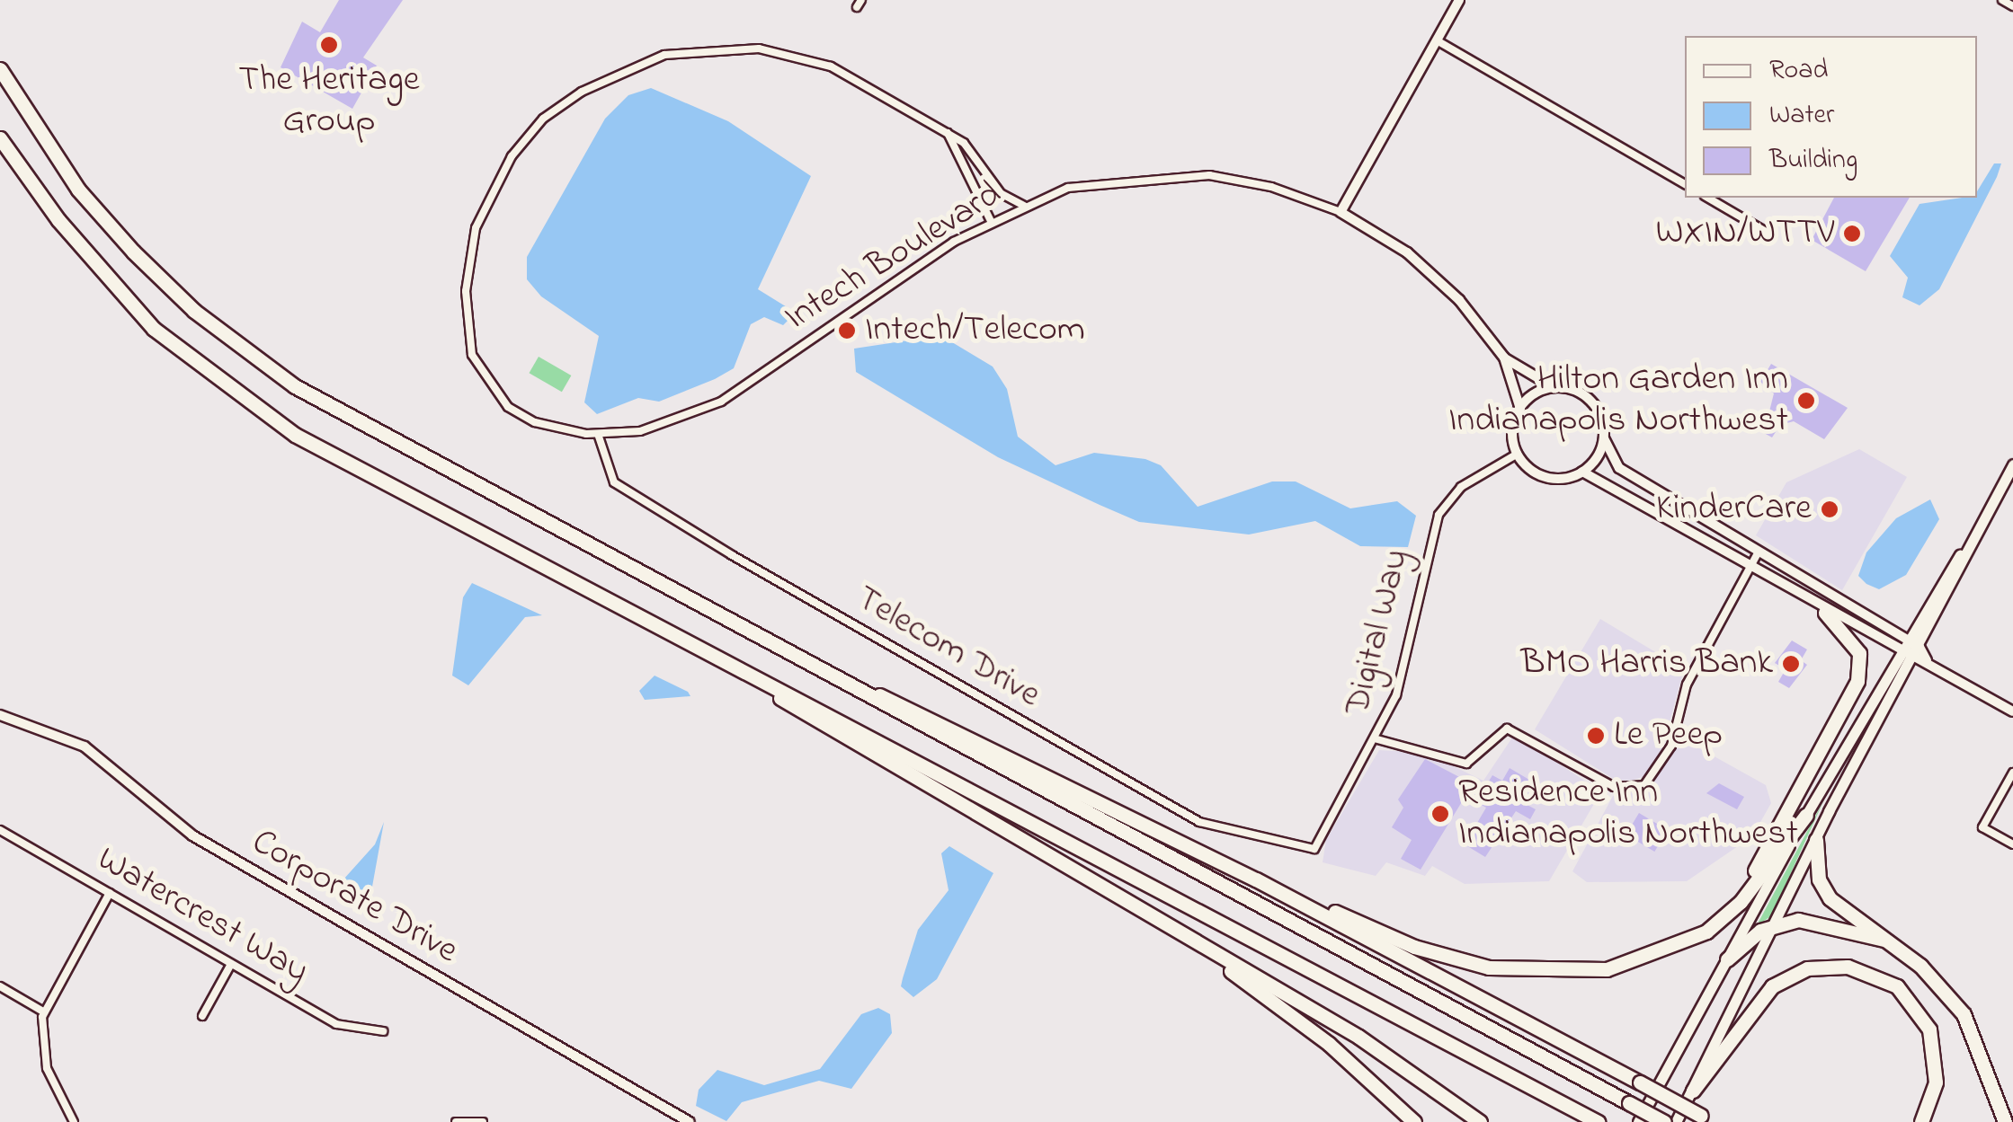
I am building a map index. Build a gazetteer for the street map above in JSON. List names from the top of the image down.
{
  "streets": {
    "street": [
      "Intech Boulevard",
      "Digital Way",
      "Telecom Drive",
      "Corporate Drive",
      "Watercrest Way"
    ]
  },
  "crossings": [
    ["Intech Boulevard", "Digital Way"],
    ["Intech Boulevard", "Telecom Drive"],
    ["Digital Way", "Telecom Drive"]
  ],
  "places": [
    "The Heritage Group",
    "WXIN/WTTV",
    "Intech/Telecom",
    "Hilton Garden Inn Indianapolis Northwest",
    "KinderCare",
    "BMO Harris Bank",
    "Le Peep",
    "Residence Inn Indianapolis Northwest"
  ],
  "legend": ["Road", "Water", "Building"]
}
